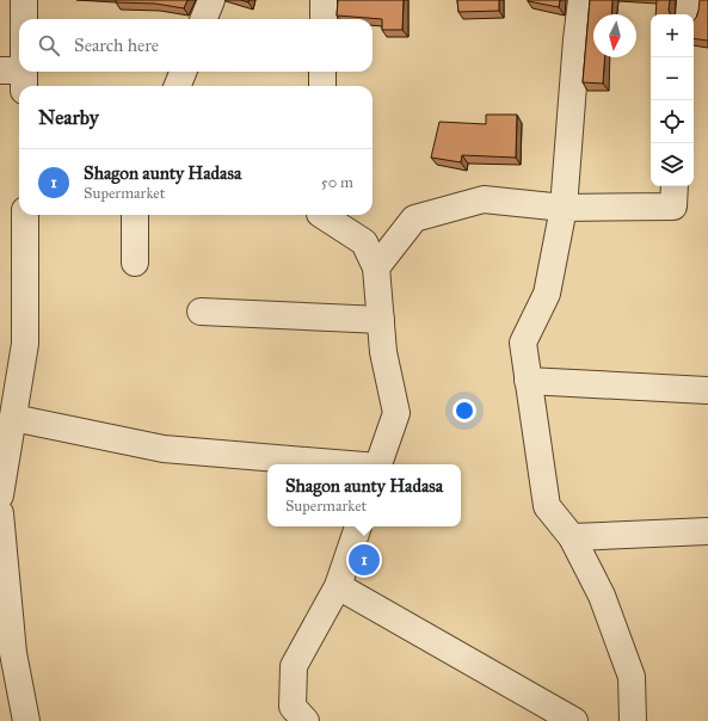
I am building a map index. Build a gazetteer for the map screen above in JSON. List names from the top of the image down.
{
  "north": "bottom",
  "page": {
    "map_buttons": ["+", "−"],
    "search": "Search here",
    "heading": "Nearby",
    "list": [
      {
        "mark": "1",
        "name": "Shagon aunty Hadasa",
        "note": "Supermarket",
        "value": "50 m"
      }
    ],
    "popup": ["Shagon aunty Hadasa", "Supermarket"],
    "pins": "1"
  }
}
